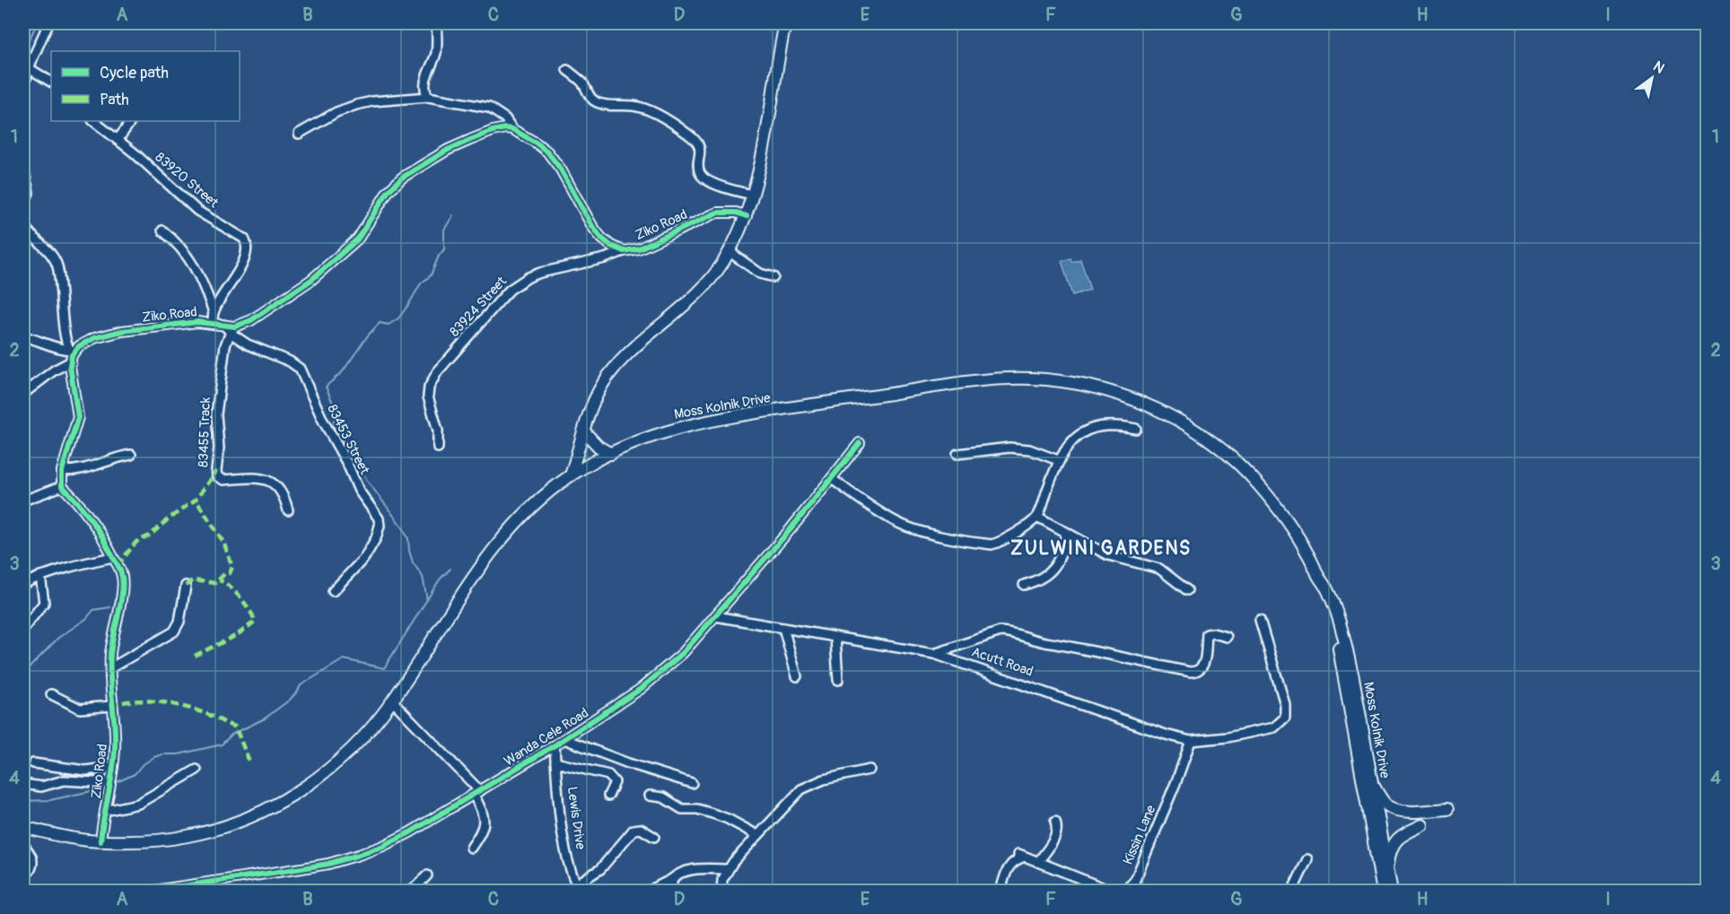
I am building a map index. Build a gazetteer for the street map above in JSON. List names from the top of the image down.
{
  "streets": {
    "main road": ["Moss Kolnik Drive"],
    "street": [
      "83920 Street",
      "Ziko Road",
      "83924 Street",
      "83455 Track",
      "83453 Street",
      "Acutt Road",
      "Wanda Cele Road",
      "Lewis Drive",
      "Kissin Lane"
    ]
  },
  "crossings": [
    ["83920 Street", "Ziko Road"],
    ["Ziko Road", "83924 Street"],
    ["Ziko Road", "Moss Kolnik Drive"],
    ["Ziko Road", "83453 Street"],
    ["83455 Track", "83453 Street"],
    ["Acutt Road", "Wanda Cele Road"],
    ["Acutt Road", "Kissin Lane"],
    ["Wanda Cele Road", "Lewis Drive"]
  ],
  "districts": ["ZULWINI GARDENS"],
  "legend": ["Cycle path", "Path"],
  "north": "top right",
  "grid": {
    "columns": [
      "A",
      "B",
      "C",
      "D",
      "E",
      "F",
      "G",
      "H",
      "I"
    ],
    "rows": [
      "1",
      "2",
      "3",
      "4"
    ]
  }
}
